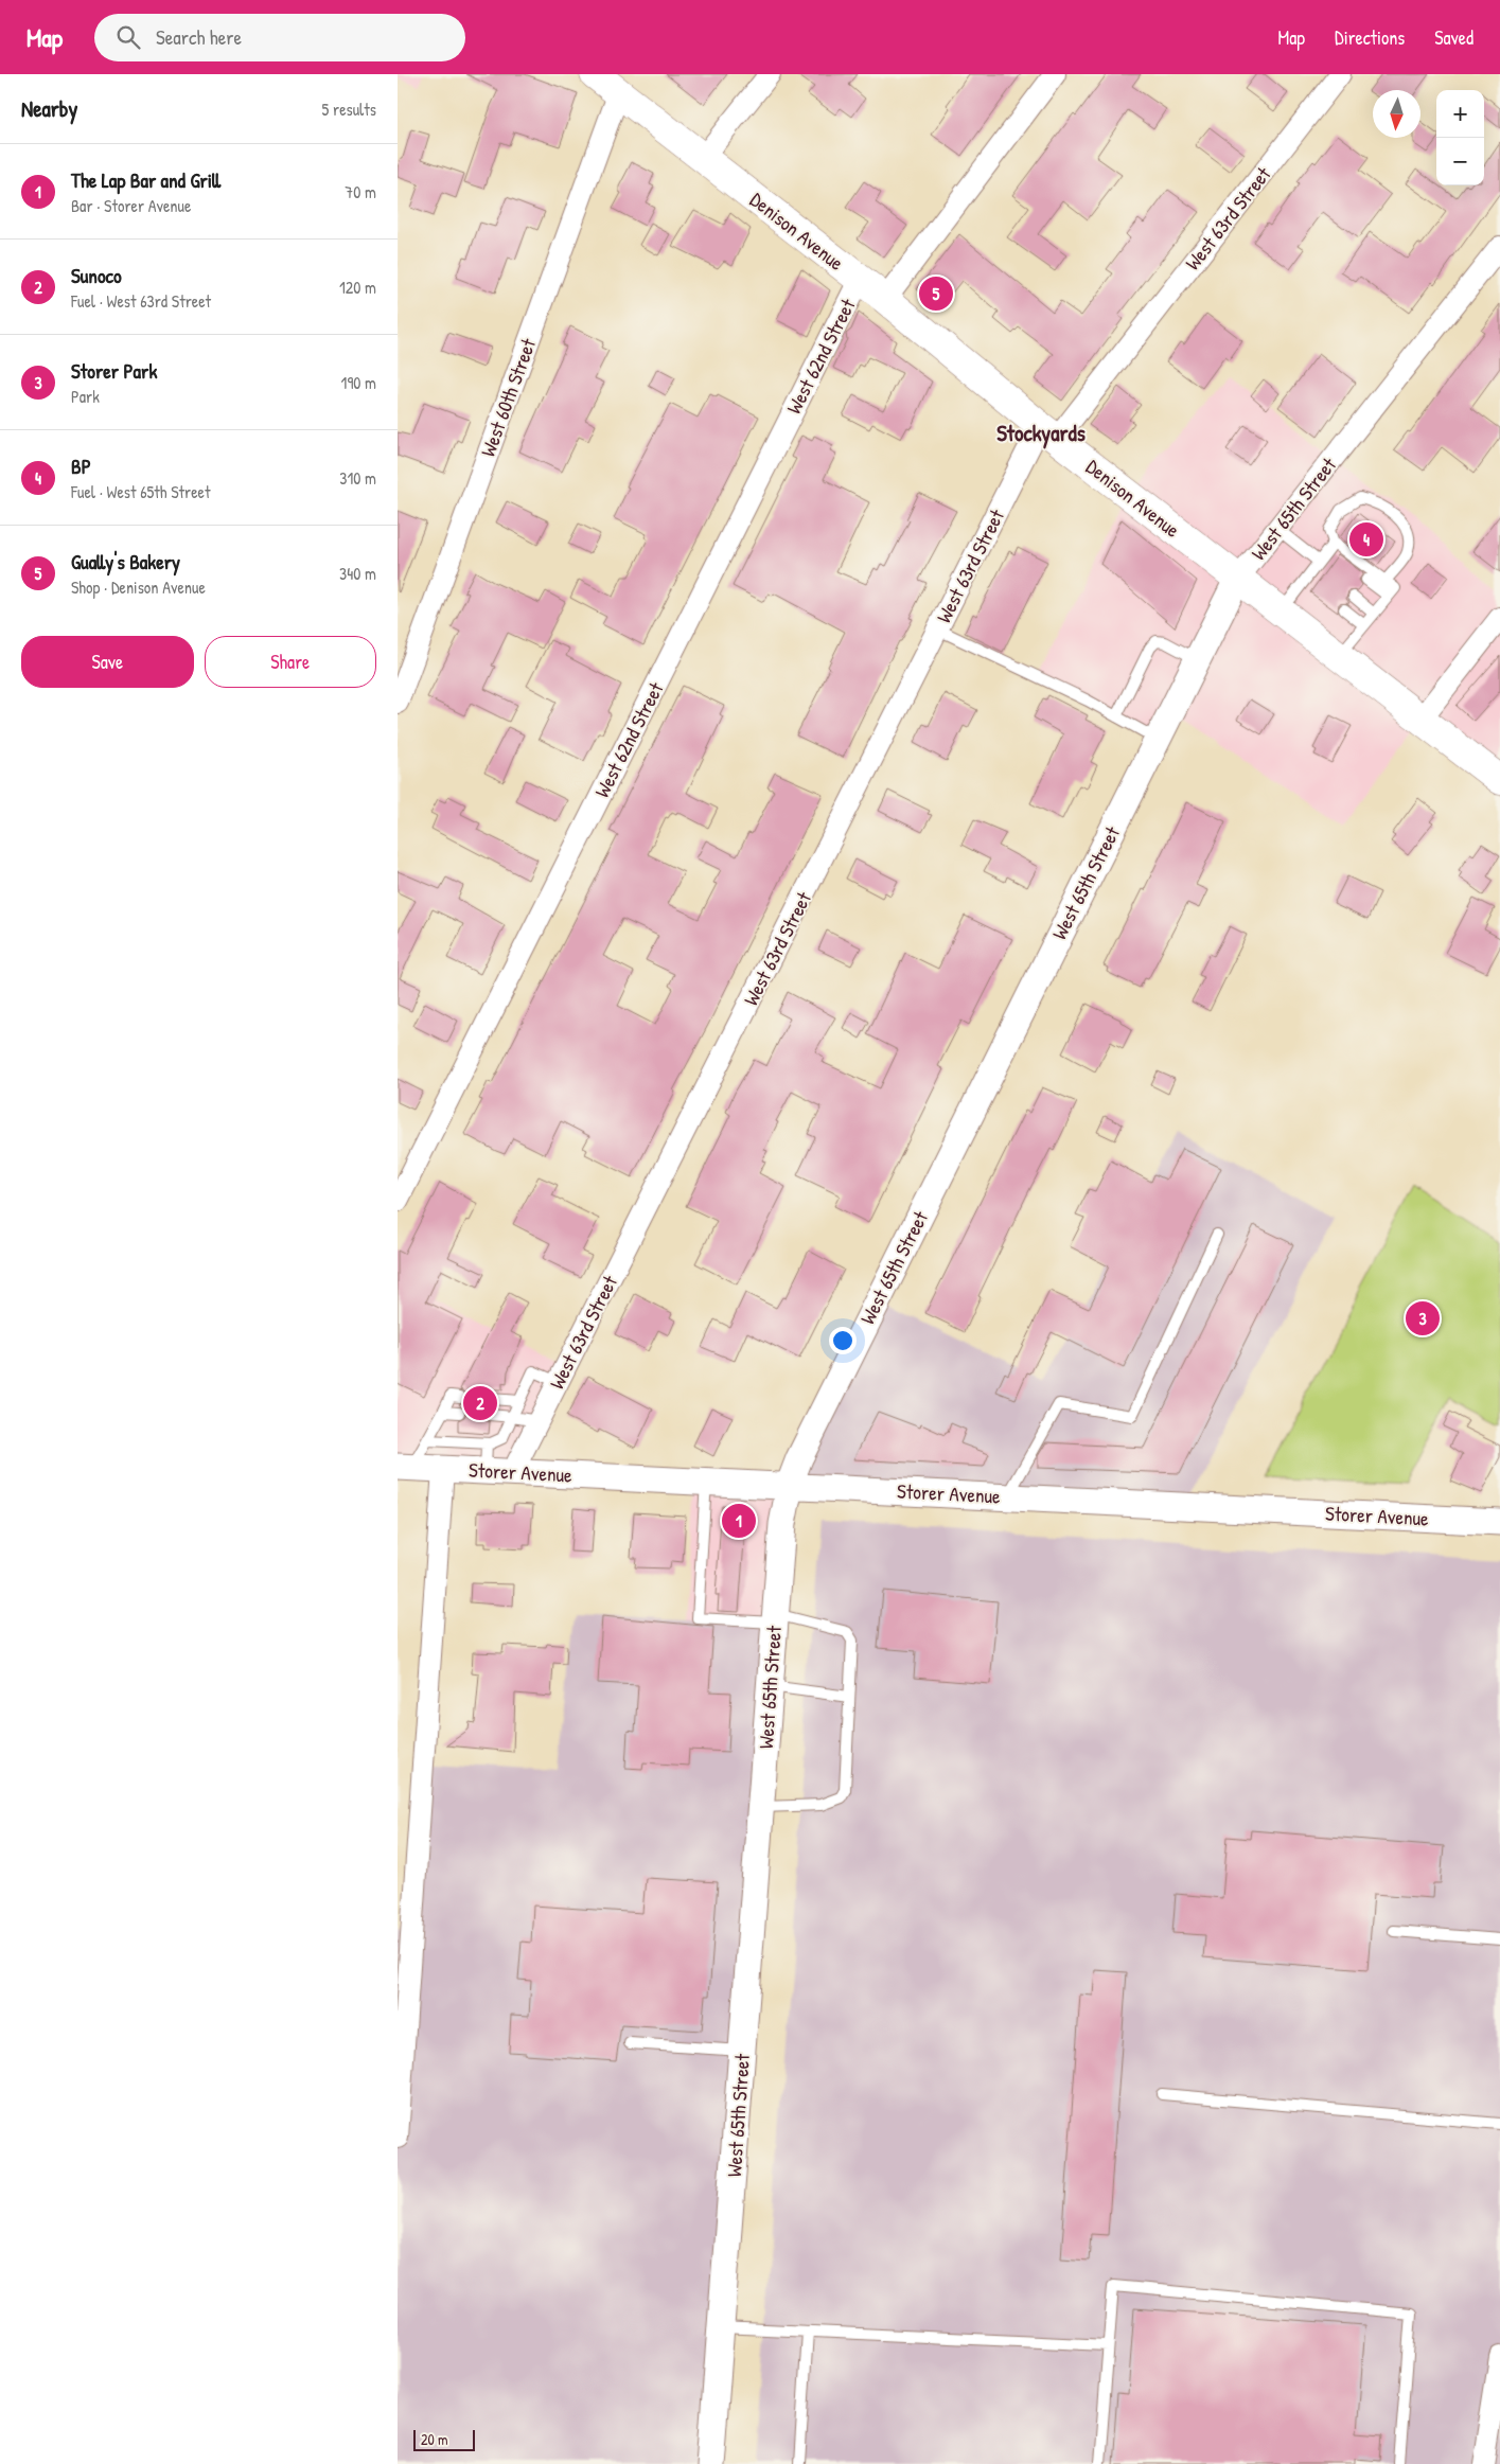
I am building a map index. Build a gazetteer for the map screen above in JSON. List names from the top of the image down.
{
  "streets": {
    "main road": ["Denison Avenue"],
    "street": [
      "West 63rd Street",
      "West 62nd Street",
      "West 60th Street",
      "West 65th Street",
      "Storer Avenue"
    ]
  },
  "crossings": [
    ["West 63rd Street", "Denison Avenue"],
    ["West 63rd Street", "Storer Avenue"],
    ["Denison Avenue", "West 62nd Street"],
    ["Denison Avenue", "West 60th Street"],
    ["Denison Avenue", "West 65th Street"],
    ["West 65th Street", "Storer Avenue"]
  ],
  "districts": ["Stockyards"],
  "scale_bar": "20 m",
  "north": "bottom",
  "page": {
    "header": "Map",
    "search": "Search here",
    "nav": ["Map", "Directions", "Saved"],
    "heading": ["Nearby", "5 results"],
    "map_buttons": ["+", "−"],
    "list": [
      {
        "mark": "1",
        "name": "The Lap Bar and Grill",
        "note": "Bar · Storer Avenue",
        "value": "70 m"
      },
      {
        "mark": "2",
        "name": "Sunoco",
        "note": "Fuel · West 63rd Street",
        "value": "120 m"
      },
      {
        "mark": "3",
        "name": "Storer Park",
        "note": "Park",
        "value": "190 m"
      },
      {
        "mark": "4",
        "name": "BP",
        "note": "Fuel · West 65th Street",
        "value": "310 m"
      },
      {
        "mark": "5",
        "name": "Gually's Bakery",
        "note": "Shop · Denison Avenue",
        "value": "340 m"
      }
    ],
    "pins": [
      "5",
      "4",
      "3",
      "2",
      "1"
    ],
    "buttons": ["Save", "Share"],
    "scale": "20 m"
  }
}
